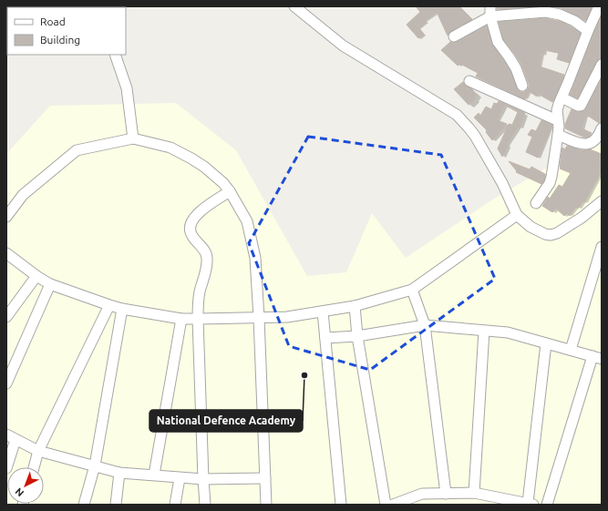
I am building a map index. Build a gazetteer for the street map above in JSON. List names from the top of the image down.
{
  "places": ["National Defence Academy"],
  "legend": ["Road", "Building"],
  "north": "bottom left"
}
